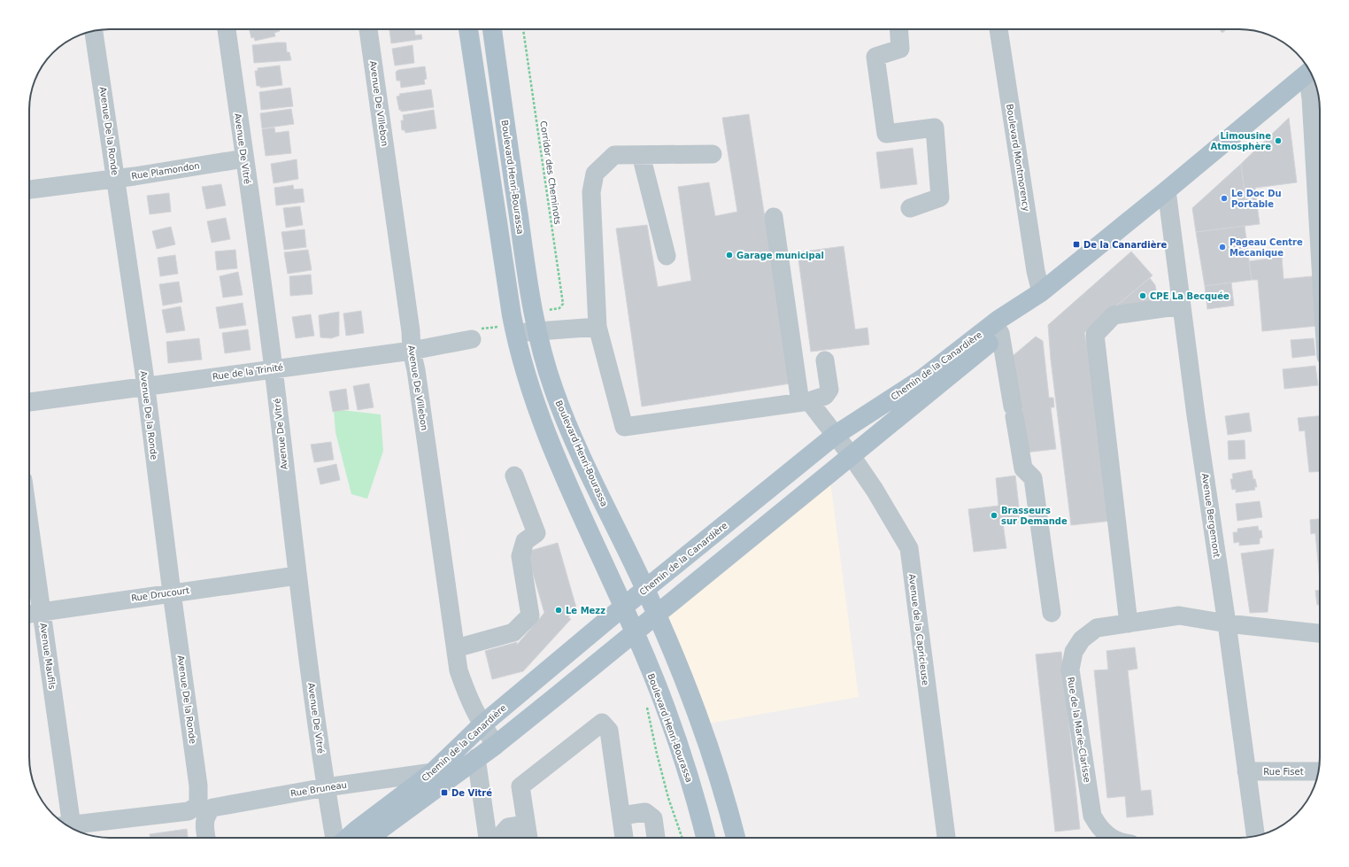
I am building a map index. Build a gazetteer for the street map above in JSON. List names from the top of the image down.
{
  "streets": {
    "main road": ["Boulevard Henri-Bourassa", "Chemin de la Canardière"],
    "street": [
      "Avenue De Villebon",
      "Avenue De la Ronde",
      "Avenue De Vitré",
      "Boulevard Montmorency",
      "Rue Plamondon",
      "Rue de la Trinité",
      "Avenue Bergemont",
      "Rue Drucourt",
      "Avenue de la Capricieuse",
      "Avenue Maufils",
      "Rue de la Marie-Clarisse",
      "Rue Fiset",
      "Rue Bruneau"
    ],
    "path": ["Corridor des Cheminots"]
  },
  "crossings": [
    ["Avenue De Villebon", "Chemin de la Canardière"],
    ["Avenue De Villebon", "Rue de la Trinité"],
    ["Avenue De la Ronde", "Rue Plamondon"],
    ["Avenue De la Ronde", "Rue de la Trinité"],
    ["Avenue De la Ronde", "Rue Drucourt"],
    ["Avenue De la Ronde", "Rue Bruneau"],
    ["Avenue De Vitré", "Rue Plamondon"],
    ["Avenue De Vitré", "Rue de la Trinité"],
    ["Avenue De Vitré", "Rue Drucourt"],
    ["Avenue De Vitré", "Rue Bruneau"],
    ["Boulevard Montmorency", "Chemin de la Canardière"],
    ["Boulevard Henri-Bourassa", "Chemin de la Canardière"],
    ["Chemin de la Canardière", "Avenue Bergemont"],
    ["Chemin de la Canardière", "Avenue de la Capricieuse"],
    ["Chemin de la Canardière", "Rue Bruneau"],
    ["Avenue Bergemont", "Rue de la Marie-Clarisse"],
    ["Avenue Bergemont", "Rue Fiset"],
    ["Rue Drucourt", "Avenue Maufils"]
  ],
  "places": {
    "other": [
      "Limousine Atmosphère",
      "Le Doc Du Portable",
      "Pageau Centre Mecanique",
      "Garage municipal",
      "CPE La Becquée",
      "Brasseurs sur Demande",
      "Le Mezz"
    ],
    "transit": ["De la Canardière", "De Vitré"]
  }
}
